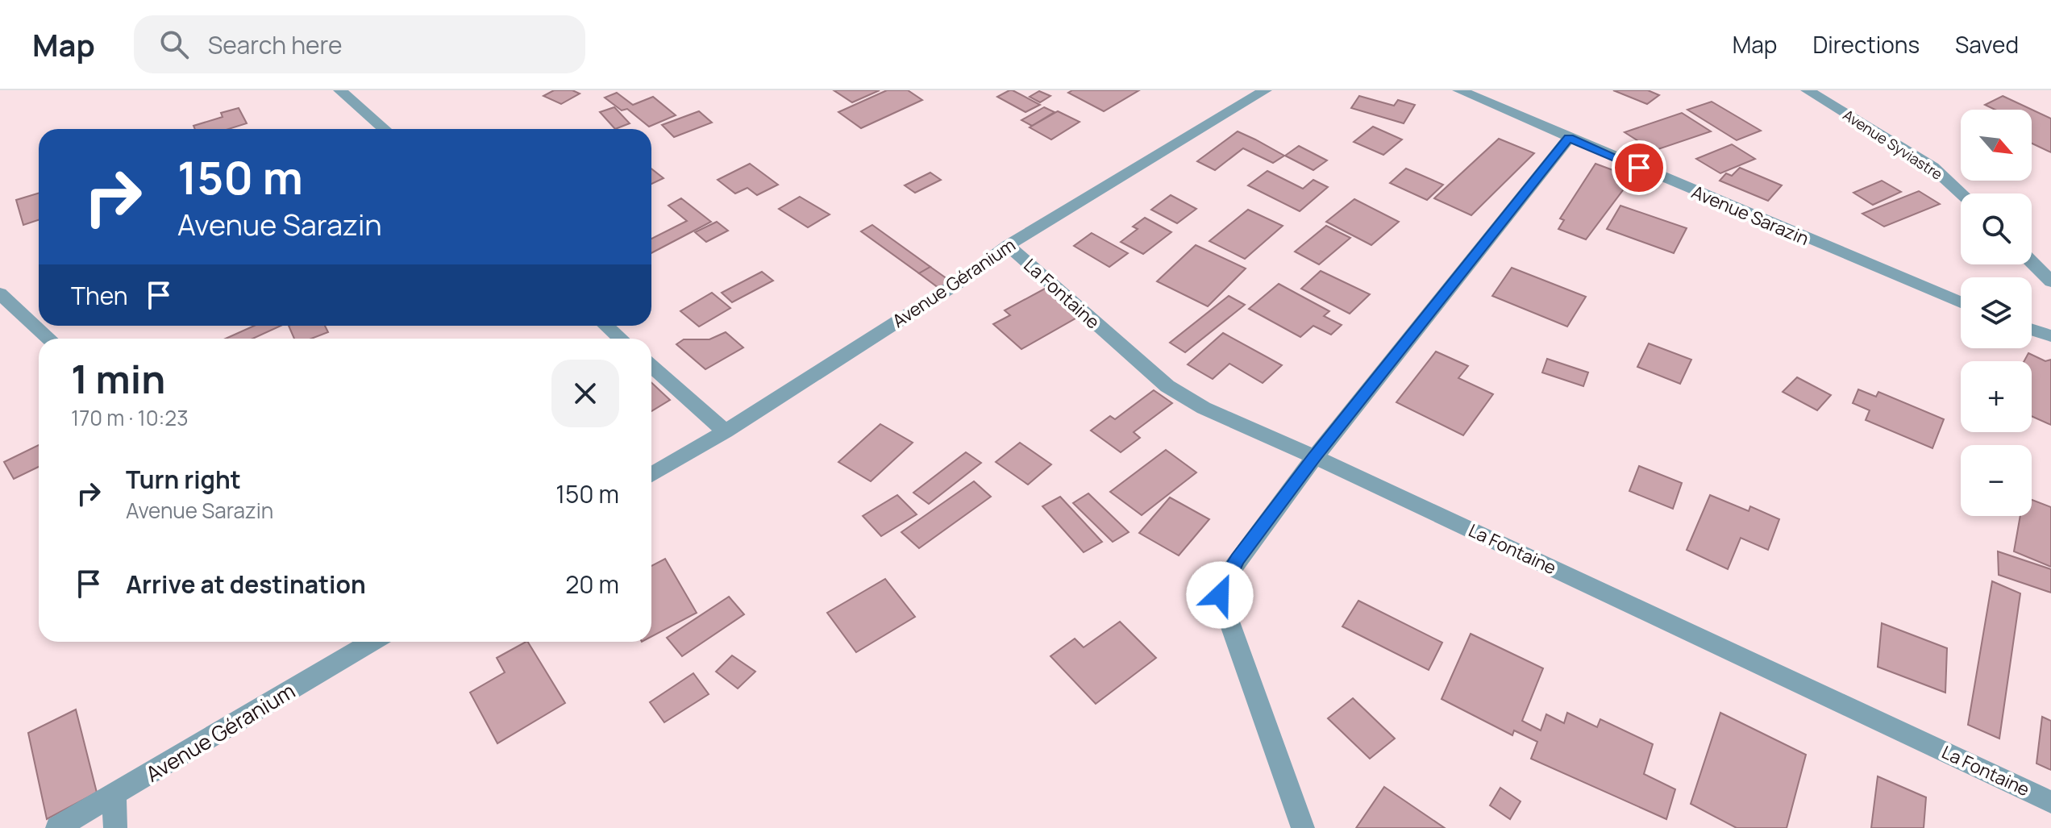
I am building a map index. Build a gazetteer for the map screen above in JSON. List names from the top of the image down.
{
  "streets": {
    "street": [
      "Avenue Syviastre",
      "Avenue Sarazin",
      "Avenue Géranium",
      "La Fontaine"
    ]
  },
  "crossings": [
    ["Avenue Géranium", "La Fontaine"]
  ],
  "north": "bottom right",
  "page": {
    "header": "Map",
    "search": "Search here",
    "nav": ["Map", "Directions", "Saved"],
    "map_buttons": ["+", "−"],
    "turn": ["150 m", "Avenue Sarazin"],
    "then": "Then",
    "heading": ["1 min", "170 m · 10:23"],
    "list": [
      {
        "name": "Turn right",
        "note": "Avenue Sarazin",
        "value": "150 m"
      },
      {
        "name": "Arrive at destination",
        "value": "20 m"
      }
    ]
  }
}
